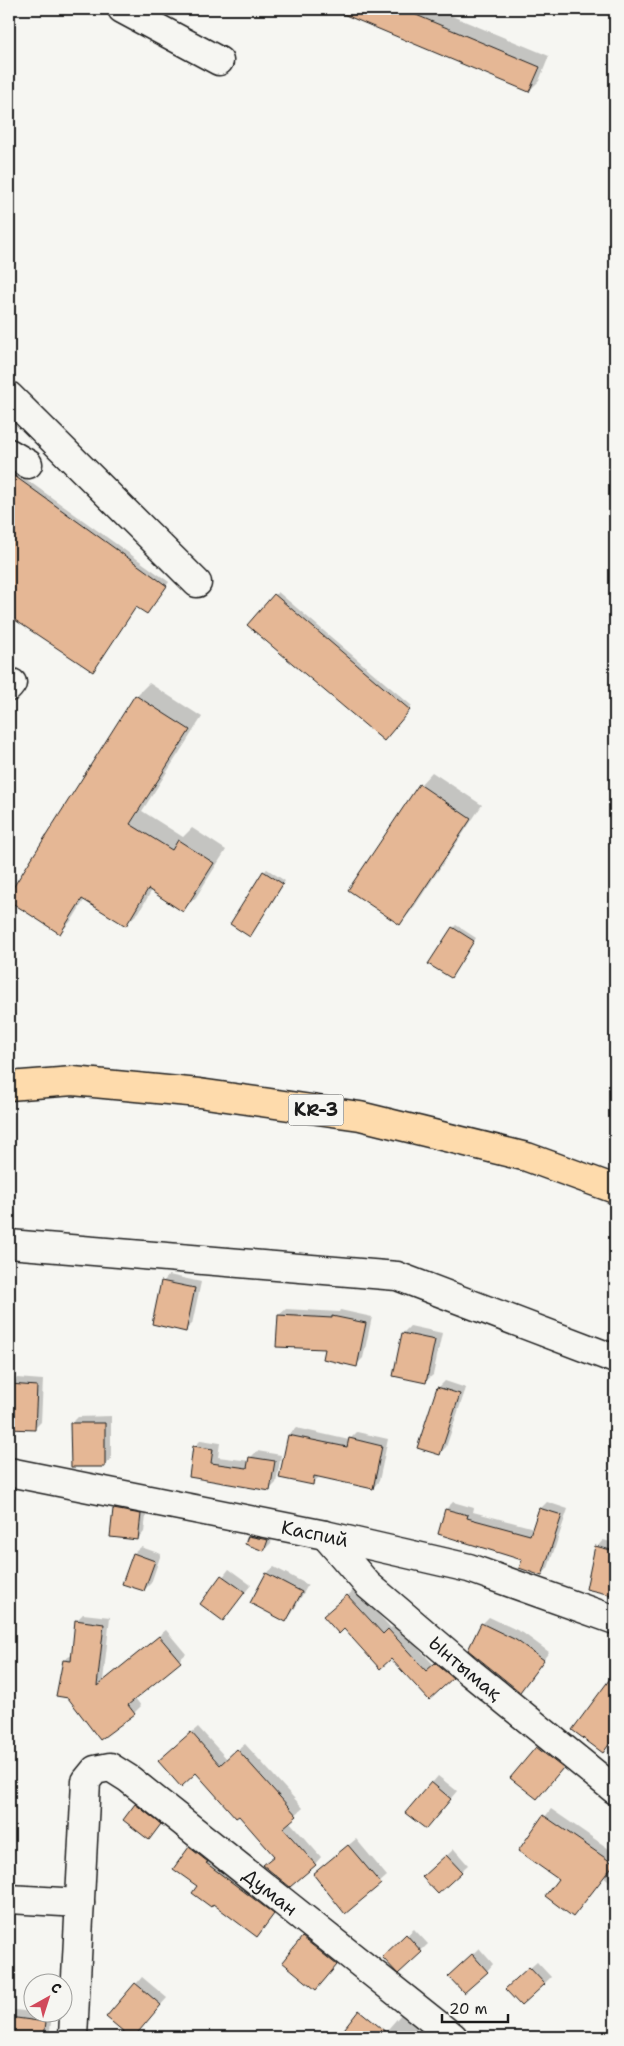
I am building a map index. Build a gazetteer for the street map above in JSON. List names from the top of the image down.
{
  "streets": {
    "main road": ["KR-3"],
    "street": ["Каспий", "Ынтымақ", "Думан"]
  },
  "crossings": [
    ["Каспий", "Ынтымақ"]
  ],
  "scale_bar": "20 m",
  "north": "top right"
}
